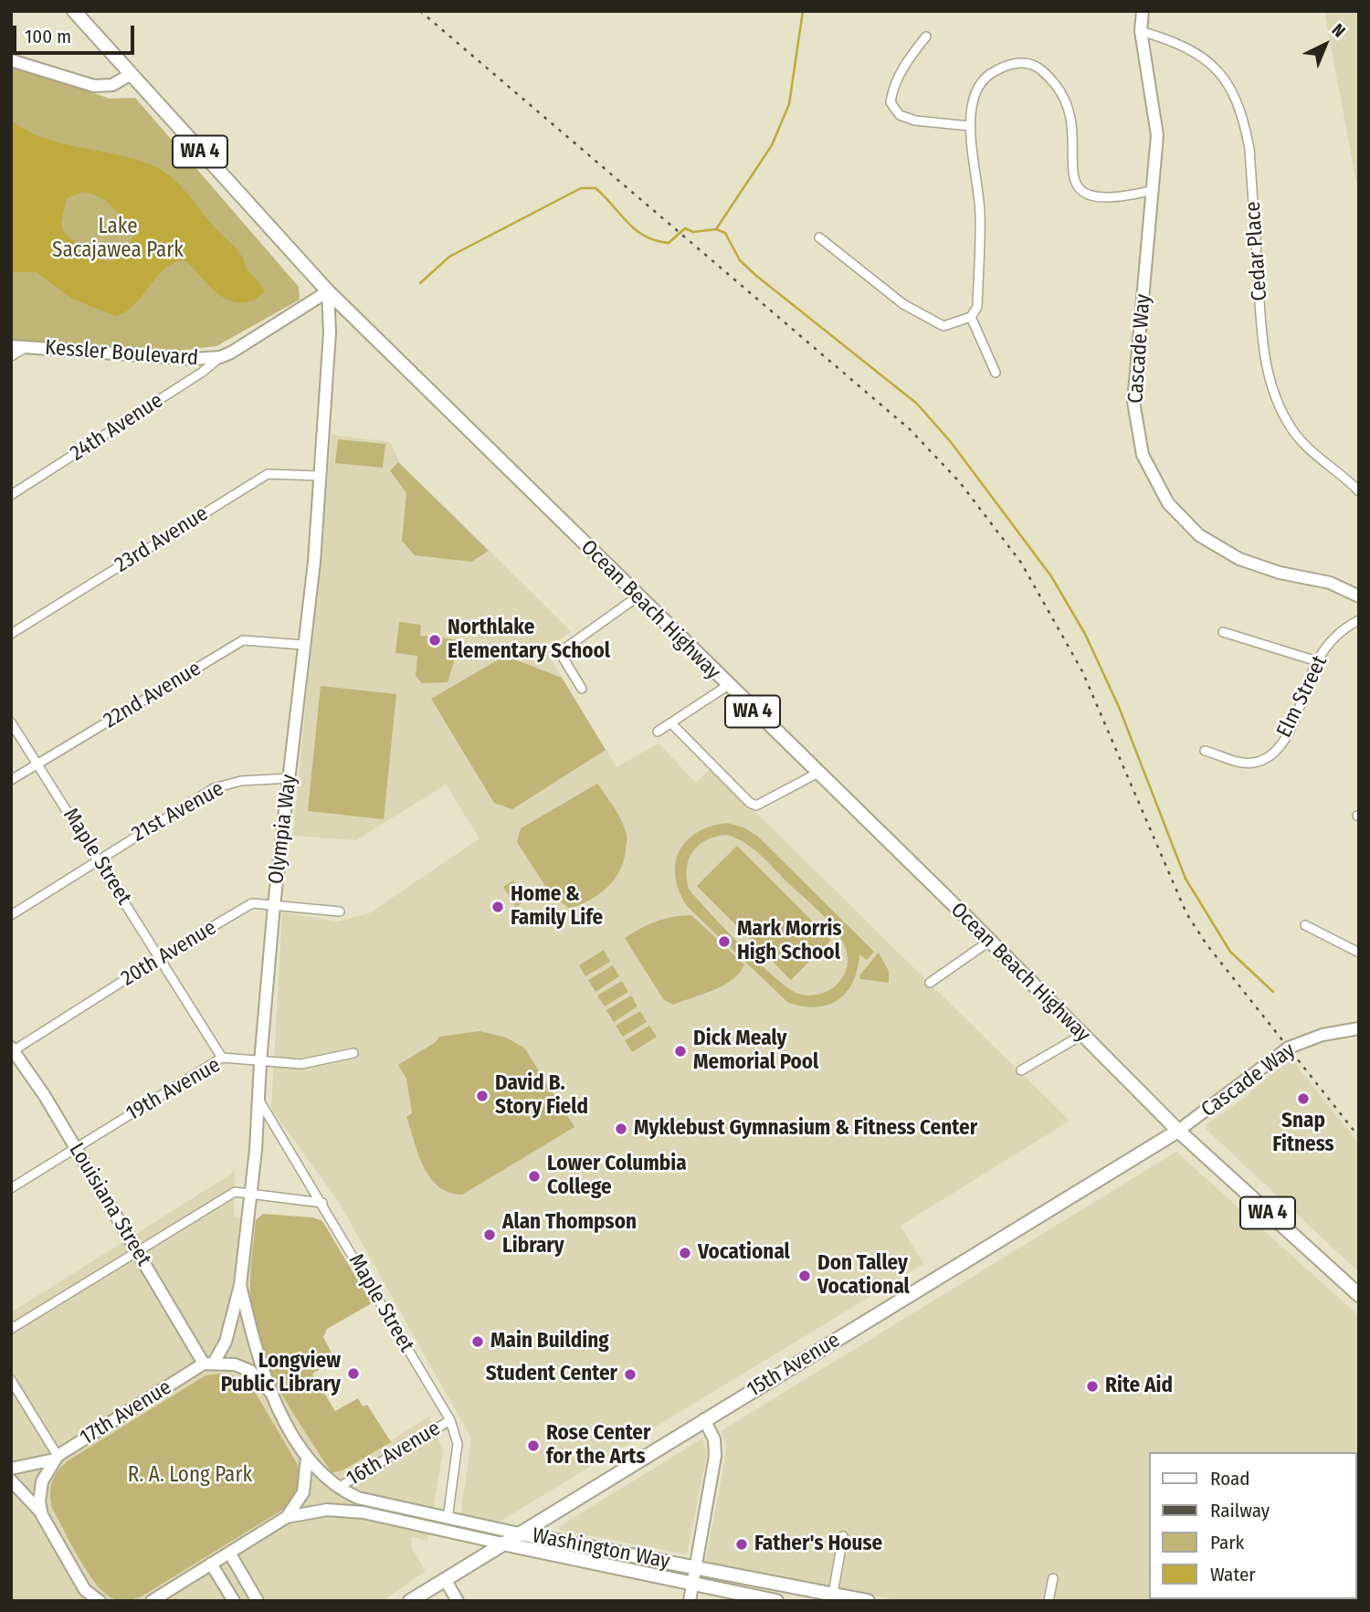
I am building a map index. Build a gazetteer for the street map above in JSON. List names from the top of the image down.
{
  "streets": {
    "main road": [
      "WA 4",
      "Ocean Beach Highway",
      "15th Avenue",
      "Washington Way"
    ],
    "street": [
      "Cedar Place",
      "Cascade Way",
      "Kessler Boulevard",
      "24th Avenue",
      "23rd Avenue",
      "22nd Avenue",
      "Elm Street",
      "21st Avenue",
      "Olympia Way",
      "Maple Street",
      "20th Avenue",
      "19th Avenue",
      "Louisiana Street",
      "17th Avenue",
      "16th Avenue"
    ]
  },
  "crossings": [
    ["Cedar Place", "Cascade Way"],
    ["Cascade Way", "Ocean Beach Highway"],
    ["Cascade Way", "15th Avenue"],
    ["Kessler Boulevard", "24th Avenue"],
    ["Kessler Boulevard", "Ocean Beach Highway"],
    ["Kessler Boulevard", "Olympia Way"],
    ["23rd Avenue", "Olympia Way"],
    ["Ocean Beach Highway", "Olympia Way"],
    ["Ocean Beach Highway", "15th Avenue"],
    ["22nd Avenue", "Olympia Way"],
    ["22nd Avenue", "Maple Street"],
    ["21st Avenue", "Olympia Way"],
    ["21st Avenue", "Maple Street"],
    ["Olympia Way", "Maple Street"],
    ["Olympia Way", "20th Avenue"],
    ["Olympia Way", "19th Avenue"],
    ["Olympia Way", "Louisiana Street"],
    ["Olympia Way", "17th Avenue"],
    ["Maple Street", "20th Avenue"],
    ["Maple Street", "19th Avenue"],
    ["Maple Street", "16th Avenue"],
    ["Maple Street", "Washington Way"],
    ["20th Avenue", "Louisiana Street"],
    ["19th Avenue", "Louisiana Street"],
    ["Louisiana Street", "17th Avenue"],
    ["15th Avenue", "Washington Way"],
    ["16th Avenue", "Washington Way"]
  ],
  "parks": ["Lake Sacajawea Park", "R. A. Long Park"],
  "places": [
    "Northlake Elementary School",
    "Home & Family Life",
    "Mark Morris High School",
    "Dick Mealy Memorial Pool",
    "David B. Story Field",
    "Snap Fitness",
    "Myklebust Gymnasium & Fitness Center",
    "Lower Columbia College",
    "Alan Thompson Library",
    "Vocational",
    "Don Talley Vocational",
    "Main Building",
    "Longview Public Library",
    "Student Center",
    "Rite Aid",
    "Rose Center for the Arts",
    "Father's House"
  ],
  "legend": [
    "Road",
    "Railway",
    "Park",
    "Water"
  ],
  "scale_bar": "100 m",
  "north": "top right"
}
